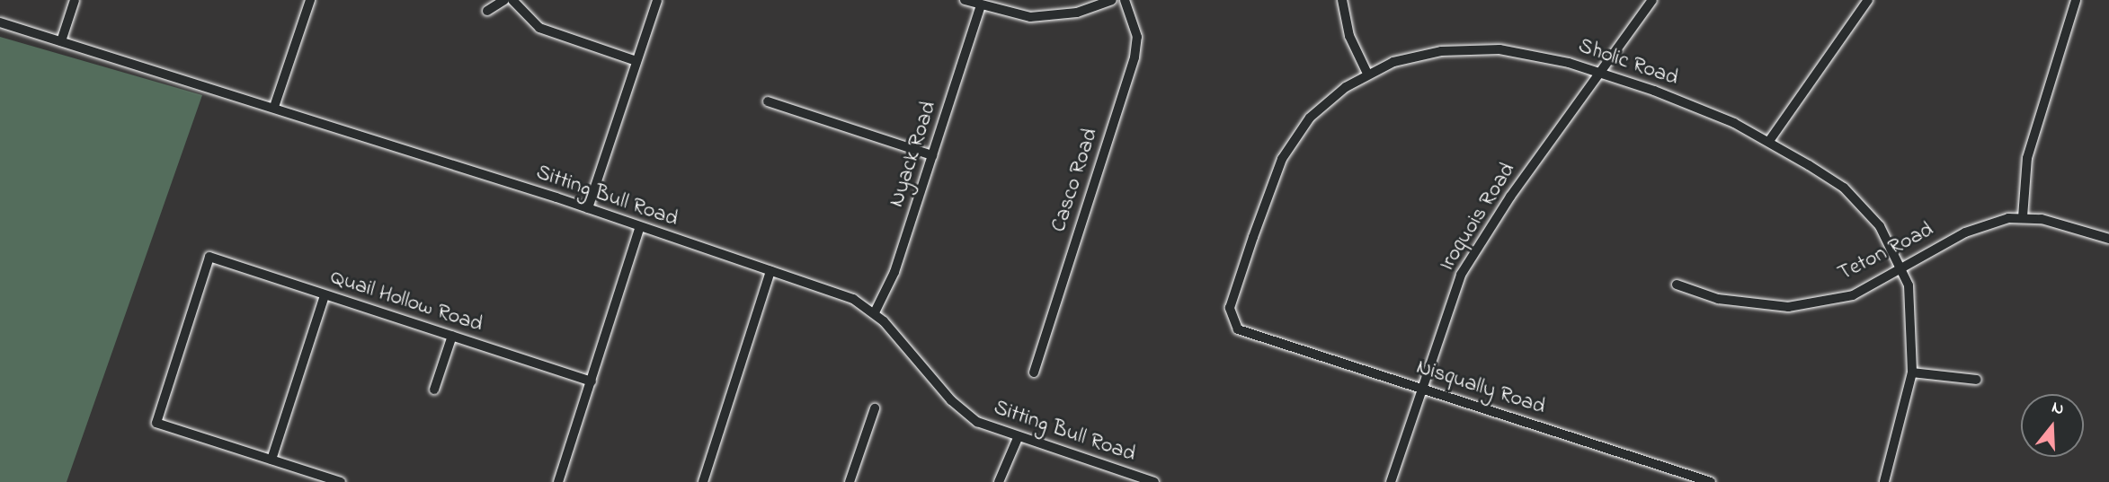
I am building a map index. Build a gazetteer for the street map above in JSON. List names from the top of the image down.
{
  "streets": {
    "street": [
      "Sholic Road",
      "Nyack Road",
      "Casco Road",
      "Sitting Bull Road",
      "Iroquois Road",
      "Teton Road",
      "Quail Hollow Road",
      "Nisqually Road"
    ]
  },
  "crossings": [
    ["Sholic Road", "Iroquois Road"],
    ["Sholic Road", "Teton Road"],
    ["Sholic Road", "Nisqually Road"],
    ["Nyack Road", "Sitting Bull Road"],
    ["Iroquois Road", "Nisqually Road"]
  ],
  "north": "top"
}
